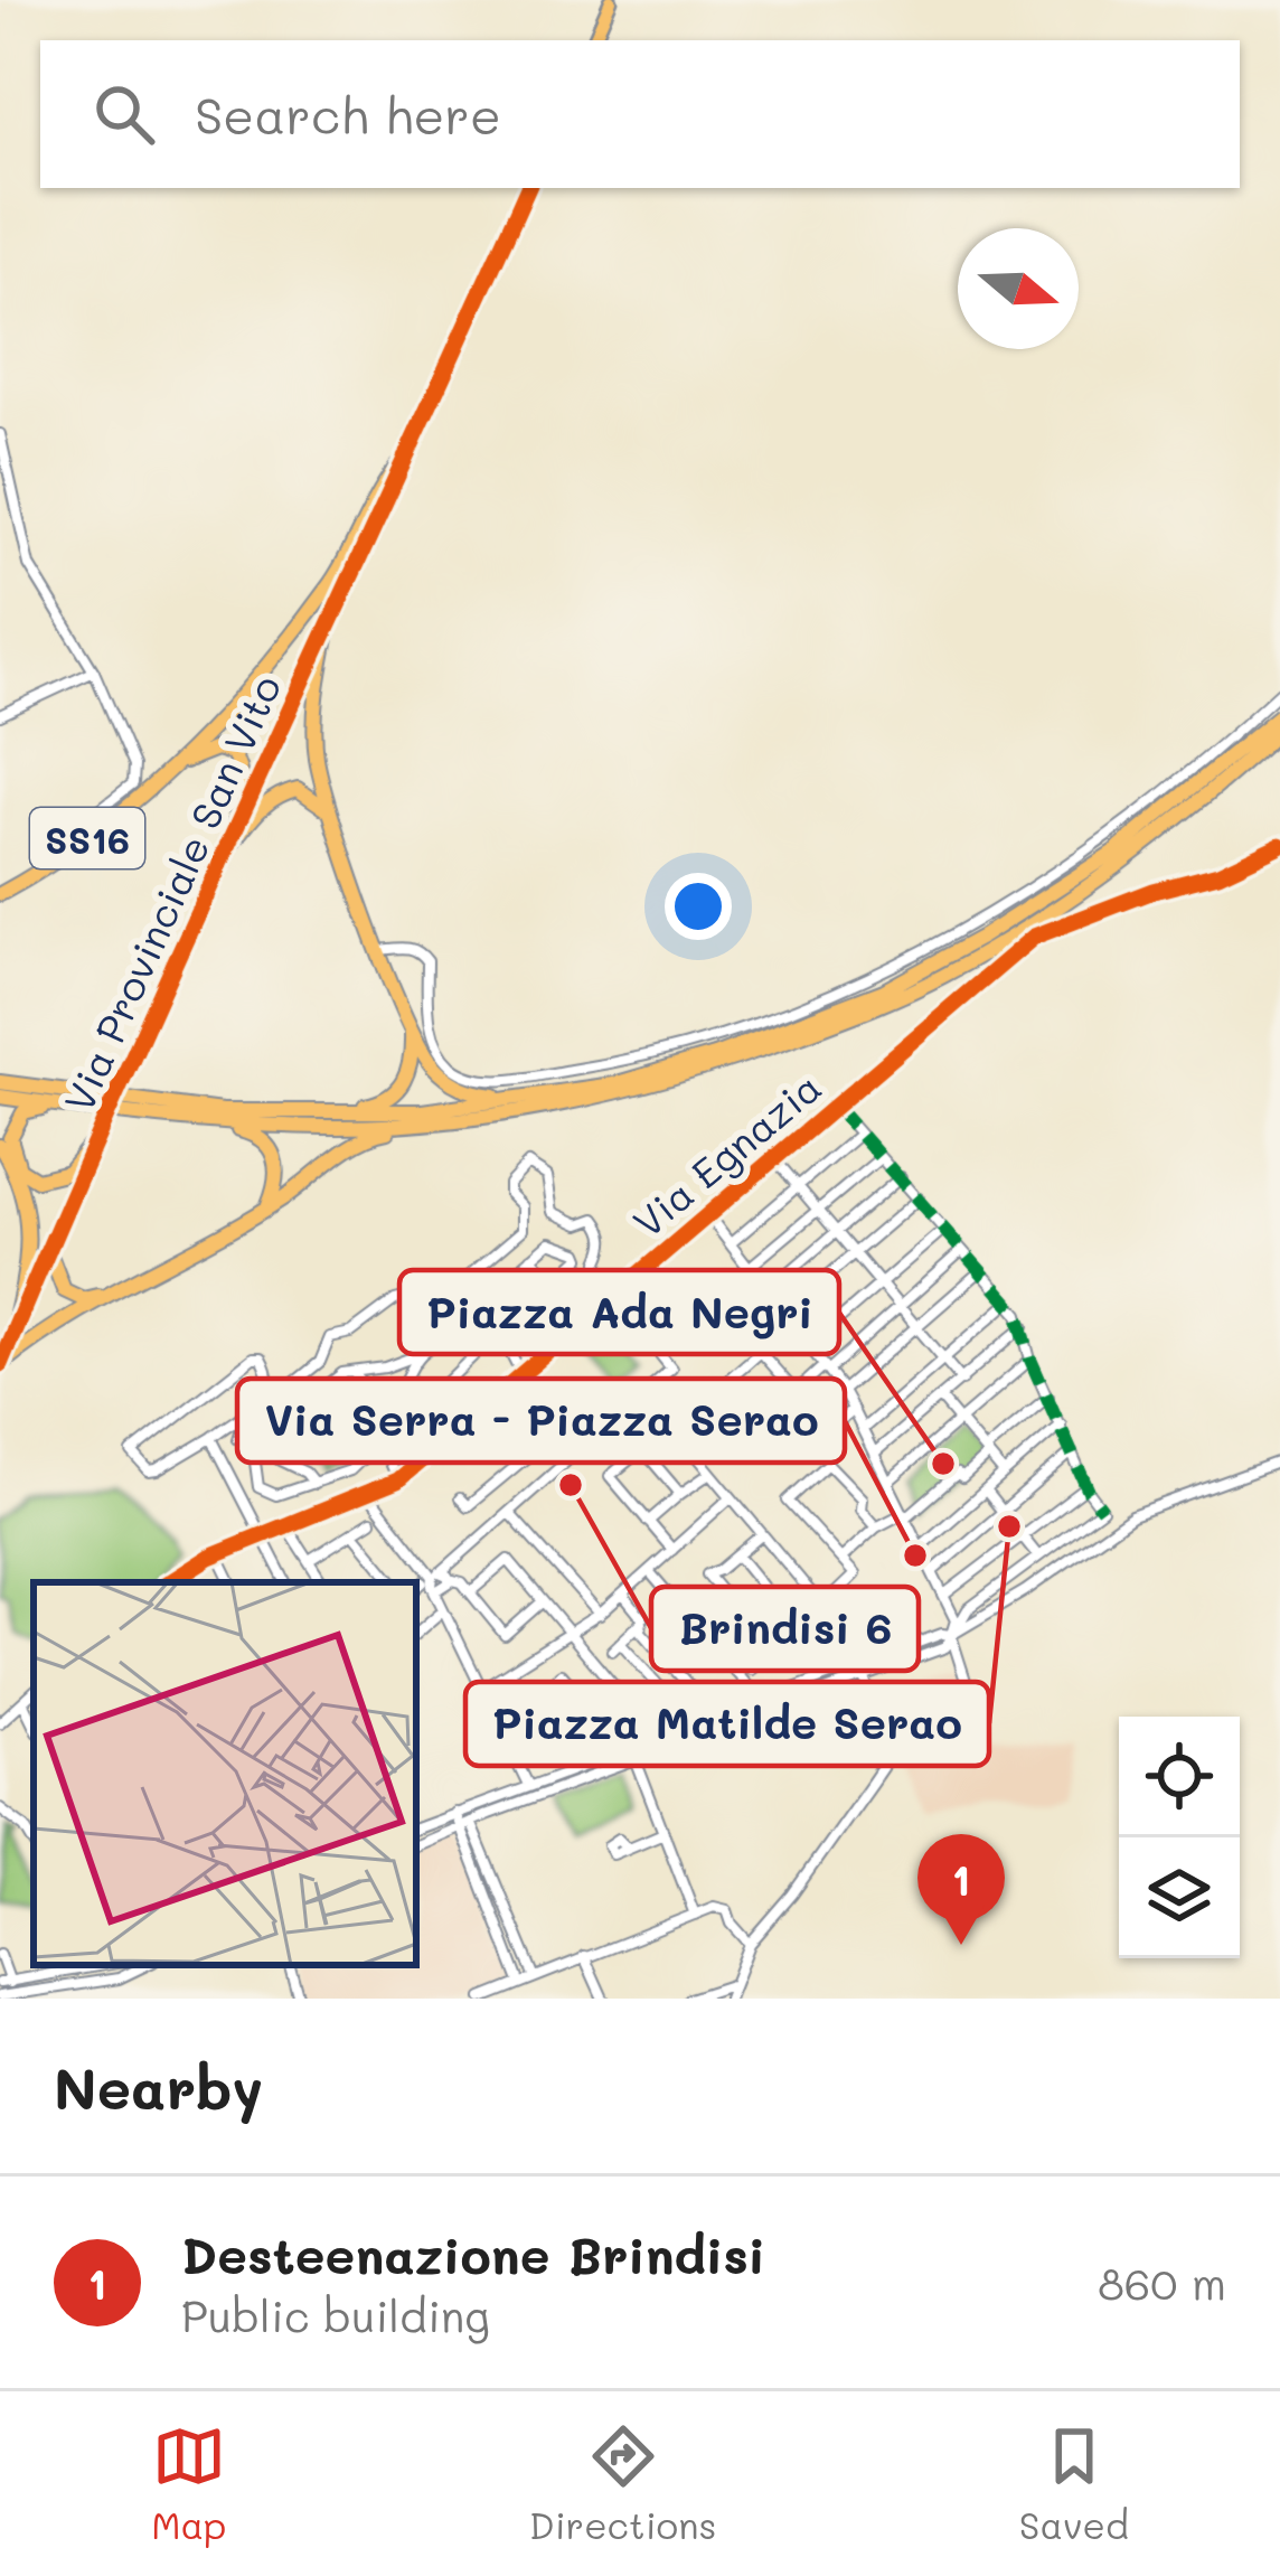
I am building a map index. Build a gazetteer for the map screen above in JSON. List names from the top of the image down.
{
  "streets": {
    "highway": ["SS16"],
    "main road": ["Via Provinciale San Vito"],
    "street": ["Via Egnazia"]
  },
  "crossings": [
    ["SS16", "Via Provinciale San Vito"]
  ],
  "places": [
    "Piazza Ada Negri",
    "Brindisi 6",
    "Piazza Matilde Serao",
    "Via Serra - Piazza Serao"
  ],
  "north": "right",
  "page": {
    "search": "Search here",
    "pins": "1",
    "heading": "Nearby",
    "list": [
      {
        "mark": "1",
        "name": "Desteenazione Brindisi",
        "note": "Public building",
        "value": "860 m"
      }
    ],
    "nav": ["Map", "Directions", "Saved"]
  }
}
